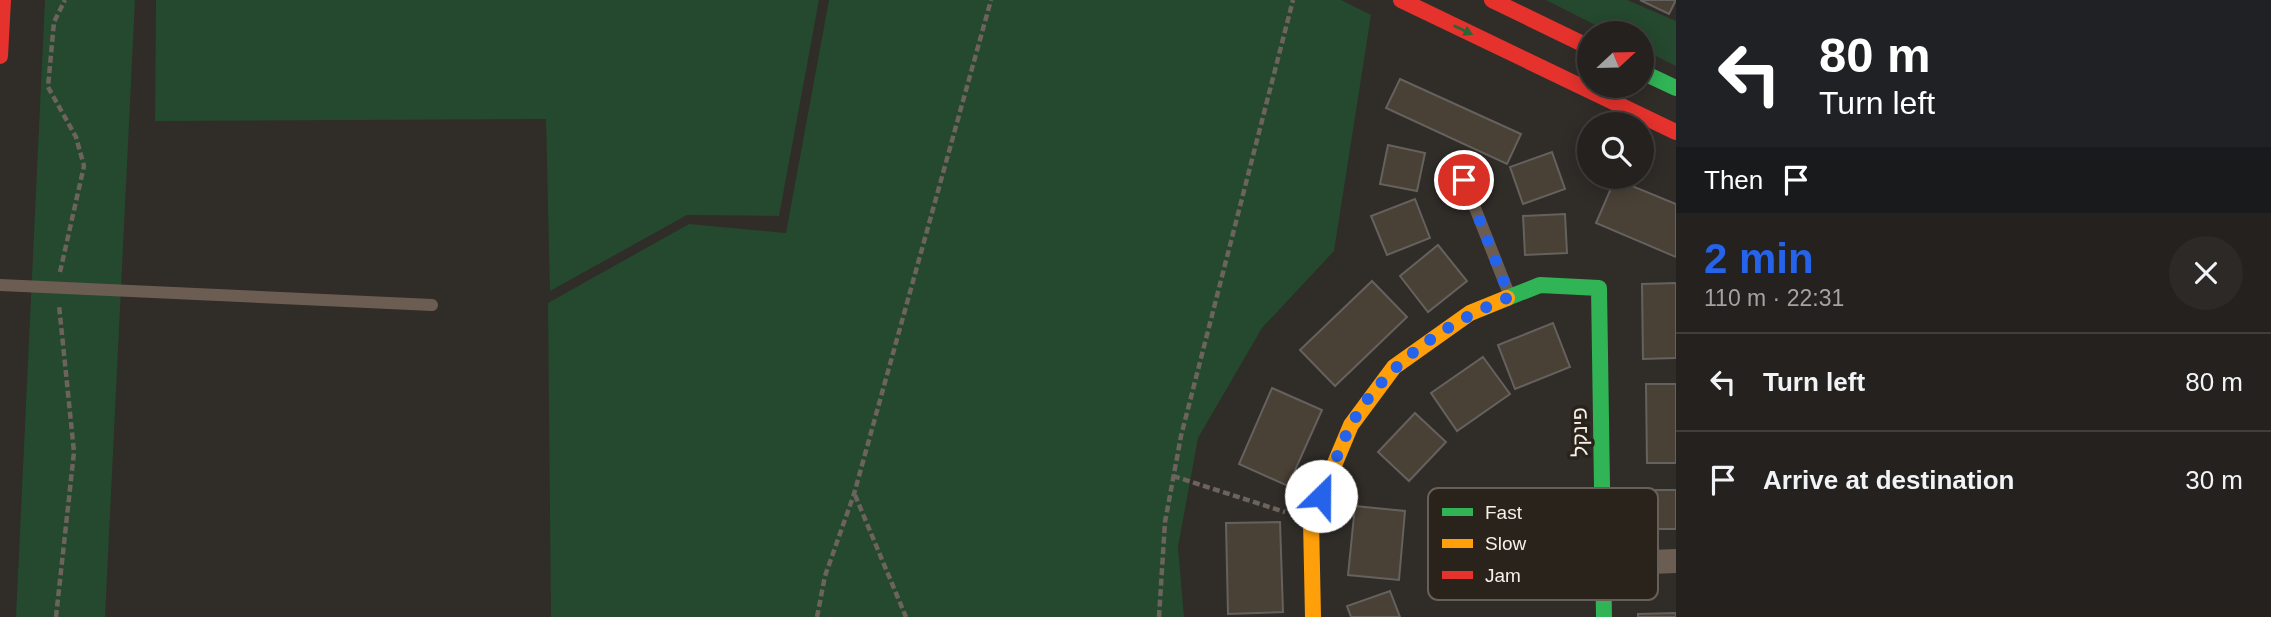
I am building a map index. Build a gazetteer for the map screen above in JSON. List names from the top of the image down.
{
  "streets": {
    "main road": ["פינקל"]
  },
  "legend": ["Fast", "Slow", "Jam"],
  "north": "right",
  "page": {
    "turn": ["80 m", "Turn left"],
    "then": "Then",
    "heading": ["2 min", "110 m · 22:31"],
    "list": [
      {
        "name": "Turn left",
        "value": "80 m"
      },
      {
        "name": "Arrive at destination",
        "value": "30 m"
      }
    ]
  }
}
